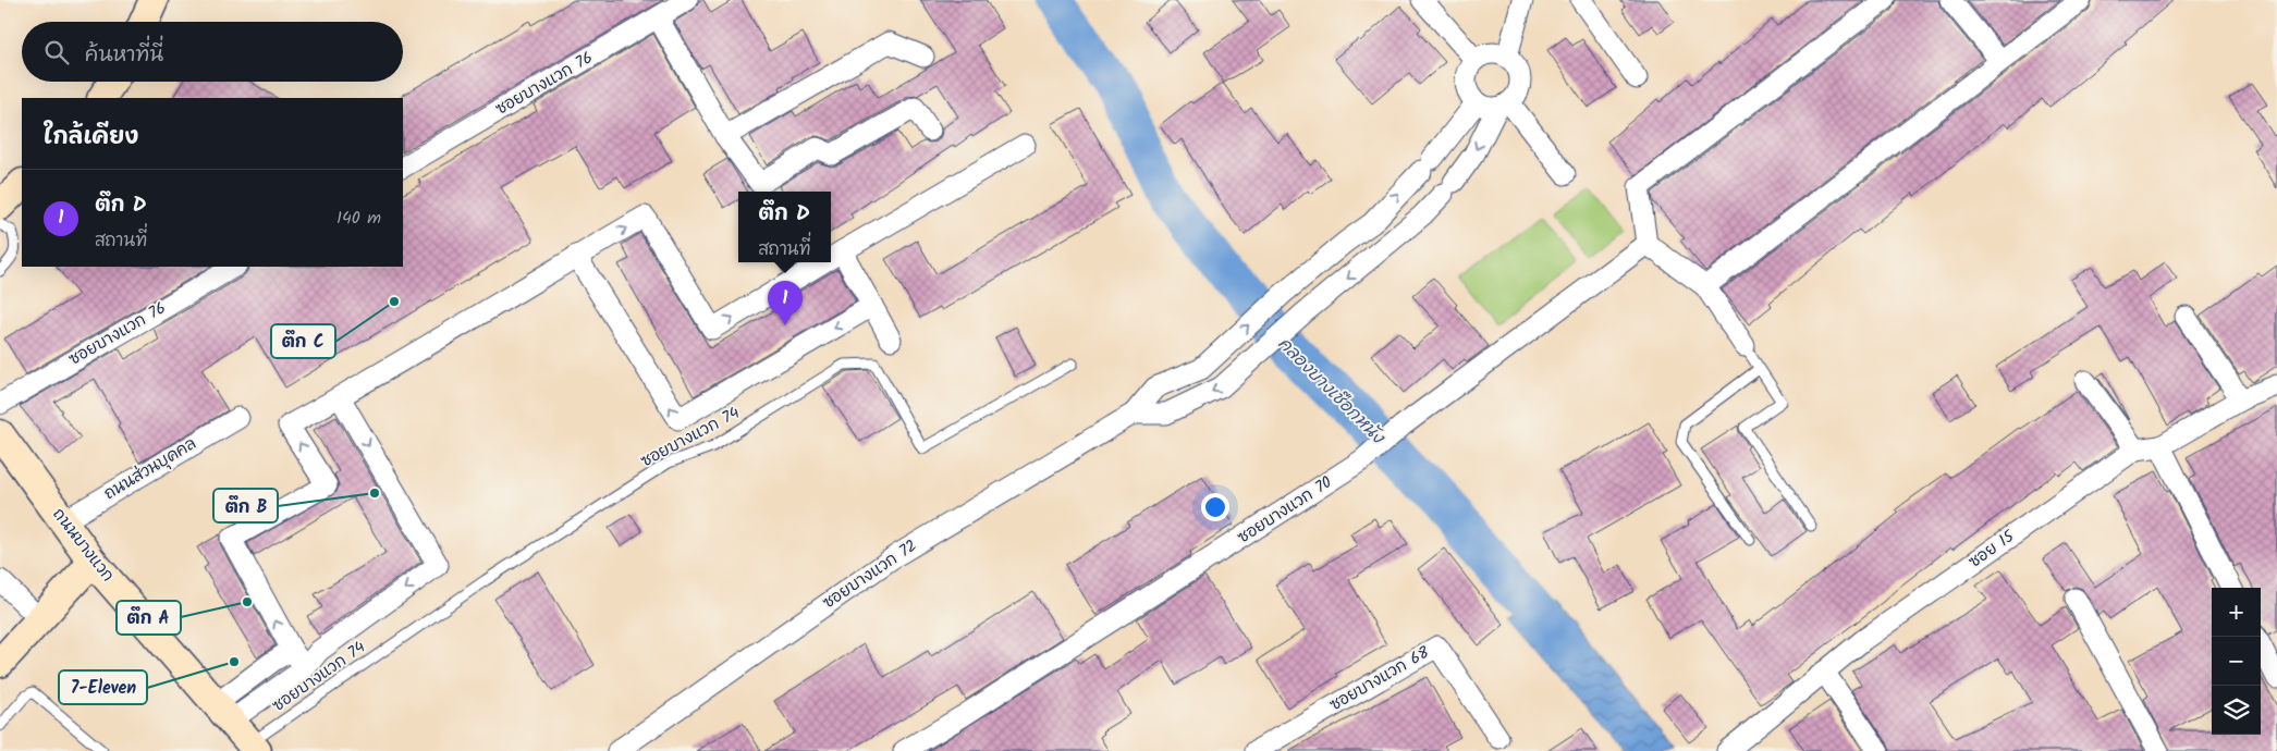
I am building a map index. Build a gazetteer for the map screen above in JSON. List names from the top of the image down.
{
  "streets": {
    "main road": ["ถนนบางแวก"],
    "street": [
      "ซอยบางแวก 76",
      "ถนนส่วนบุคคล",
      "ซอยบางแวก 70",
      "ซอย 15",
      "ซอยบางแวก 72",
      "ซอยบางแวก 68"
    ],
    "lane": ["ซอยบางแวก 74"]
  },
  "crossings": [
    ["ซอยบางแวก 74", "ถนนบางแวก"],
    ["ถนนส่วนบุคคล", "ถนนบางแวก"]
  ],
  "water": ["คลองบางเชือกหนัง"],
  "places": [
    "ตึก C",
    "ตึก B",
    "ตึก A",
    "7-Eleven"
  ],
  "page": {
    "search": "ค้นหาที่นี่",
    "heading": "ใกล้เคียง",
    "list": [
      {
        "mark": "1",
        "name": "ตึก D",
        "note": "สถานที่",
        "value": "140 m"
      }
    ],
    "popup": ["ตึก D", "สถานที่"],
    "pins": "1",
    "map_buttons": ["+", "−"]
  }
}
